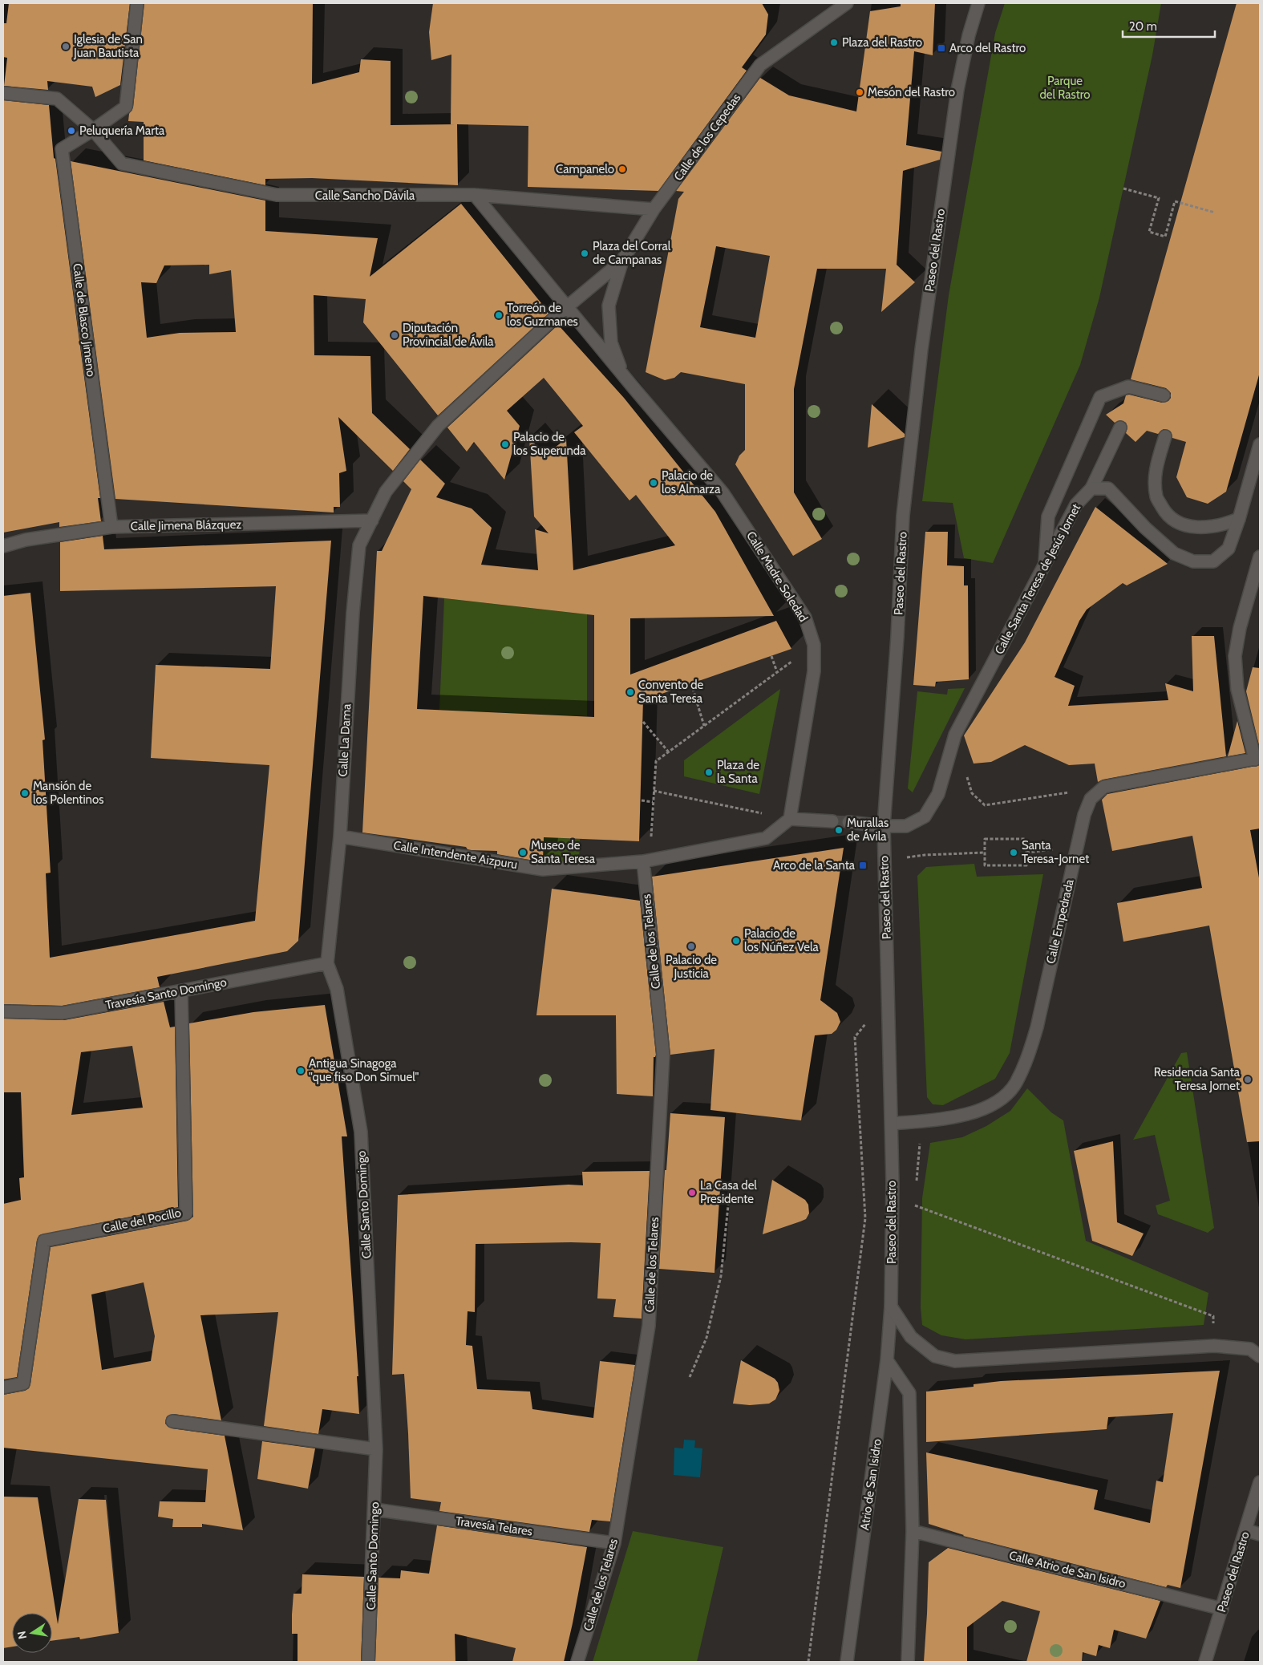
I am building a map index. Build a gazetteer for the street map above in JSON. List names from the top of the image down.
{
  "streets": {
    "street": [
      "Calle de los Cepedas",
      "Calle Sancho Dávila",
      "Paseo del Rastro",
      "Calle de Blasco Jimeno",
      "Calle Jimena Blázquez",
      "Calle Madre Soledad",
      "Calle Santa Teresa de Jesús Jornet",
      "Calle La Dama",
      "Calle Intendente Aizpuru",
      "Calle Empedrada",
      "Calle de los Telares",
      "Travesía Santo Domingo",
      "Calle Santo Domingo",
      "Calle del Pocillo",
      "Atrio de San Isidro",
      "Travesía Telares",
      "Calle Atrio de San Isidro"
    ]
  },
  "crossings": [
    ["Calle de los Cepedas", "Calle Sancho Dávila"],
    ["Calle Sancho Dávila", "Calle de Blasco Jimeno"],
    ["Paseo del Rastro", "Calle Santa Teresa de Jesús Jornet"],
    ["Paseo del Rastro", "Calle Empedrada"],
    ["Paseo del Rastro", "Atrio de San Isidro"],
    ["Paseo del Rastro", "Calle Atrio de San Isidro"],
    ["Calle de Blasco Jimeno", "Calle Jimena Blázquez"],
    ["Calle Jimena Blázquez", "Calle La Dama"],
    ["Calle La Dama", "Calle Intendente Aizpuru"],
    ["Calle La Dama", "Travesía Santo Domingo"],
    ["Calle La Dama", "Calle Santo Domingo"],
    ["Calle Intendente Aizpuru", "Calle de los Telares"],
    ["Calle de los Telares", "Travesía Telares"],
    ["Travesía Santo Domingo", "Calle Santo Domingo"],
    ["Travesía Santo Domingo", "Calle del Pocillo"],
    ["Calle Santo Domingo", "Travesía Telares"]
  ],
  "parks": ["Parque del Rastro"],
  "places": {
    "other": [
      "Plaza del Rastro",
      "Iglesia de San Juan Bautista",
      "Mesón del Rastro",
      "Peluquería Marta",
      "Campanelo",
      "Plaza del Corral de Campanas",
      "Torreón de los Guzmanes",
      "Diputación Provincial de Ávila",
      "Palacio de los Superunda",
      "Palacio de los Almarza",
      "Convento de Santa Teresa",
      "Plaza de la Santa",
      "Mansión de los Polentinos",
      "Murallas de Ávila",
      "Museo de Santa Teresa",
      "Santa Teresa-Jornet",
      "Palacio de los Núñez Vela",
      "Palacio de Justicia",
      "Antigua Sinagoga \"que fiso Don Simuel\"",
      "Residencia Santa Teresa Jornet",
      "La Casa del Presidente"
    ],
    "transit": ["Arco del Rastro", "Arco de la Santa"]
  },
  "scale_bar": "20 m",
  "north": "left"
}
